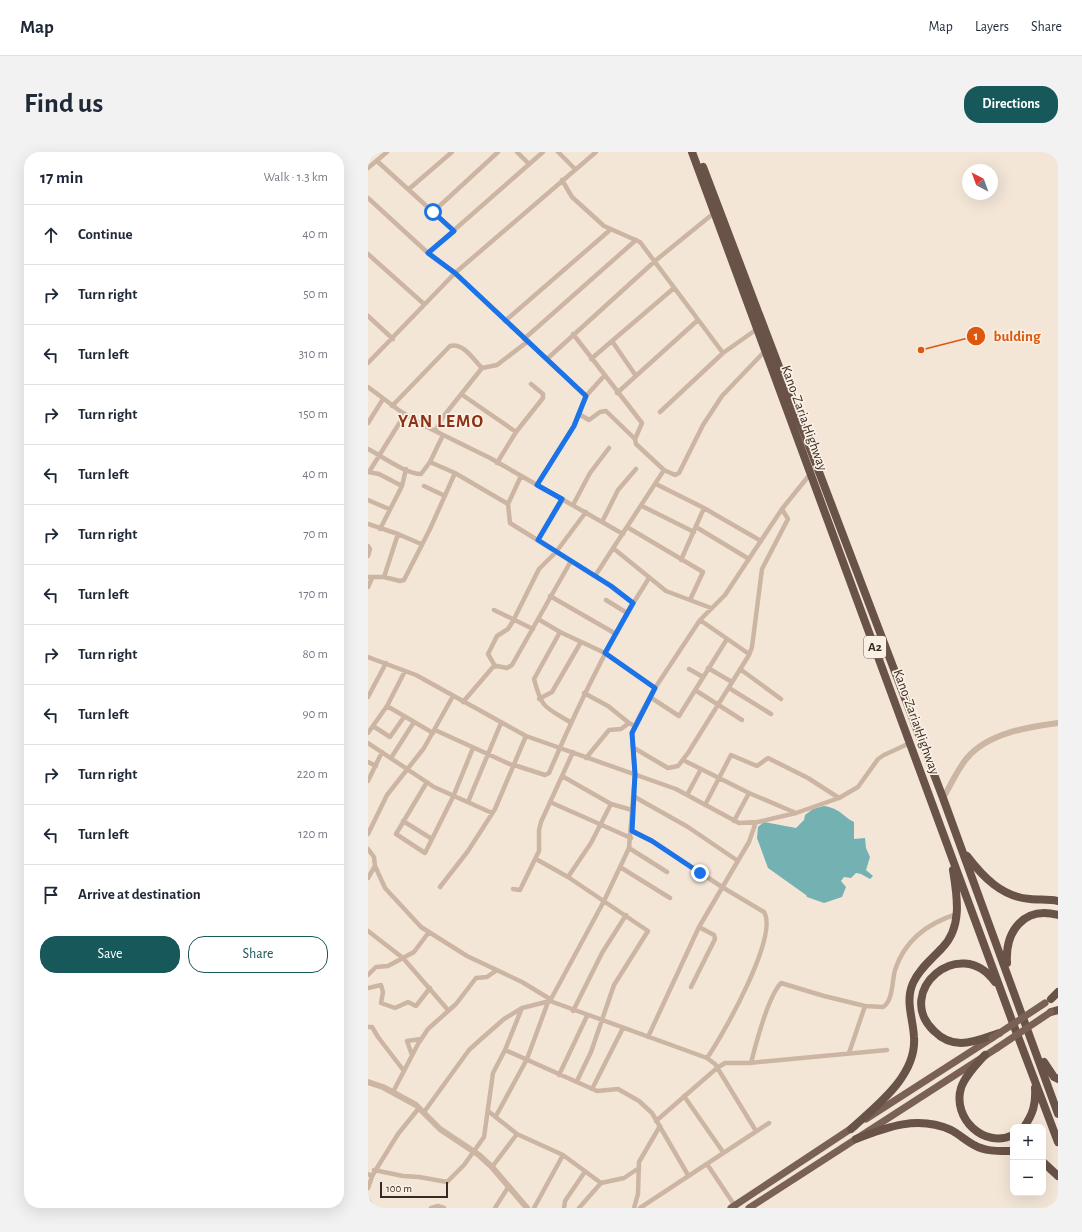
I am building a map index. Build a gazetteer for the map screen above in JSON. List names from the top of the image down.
{
  "streets": {
    "highway": ["Kano-Zaria Highway", "A2"]
  },
  "districts": ["YAN LEMO"],
  "places": ["bulding"],
  "scale_bar": "100 m",
  "north": "top left",
  "page": {
    "header": "Map",
    "nav": ["Map", "Layers", "Share"],
    "buttons": [
      "Directions",
      ["Save", "Share"]
    ],
    "title": "Find us",
    "heading": ["17 min", "Walk · 1.3 km"],
    "list": [
      ["Continue", "40 m"],
      ["Turn right", "50 m"],
      ["Turn left", "310 m"],
      ["Turn right", "150 m"],
      ["Turn left", "40 m"],
      ["Turn right", "70 m"],
      ["Turn left", "170 m"],
      ["Turn right", "80 m"],
      ["Turn left", "90 m"],
      ["Turn right", "220 m"],
      ["Turn left", "120 m"],
      "Arrive at destination"
    ],
    "map_buttons": ["+", "−"],
    "scale": "100 m"
  }
}
